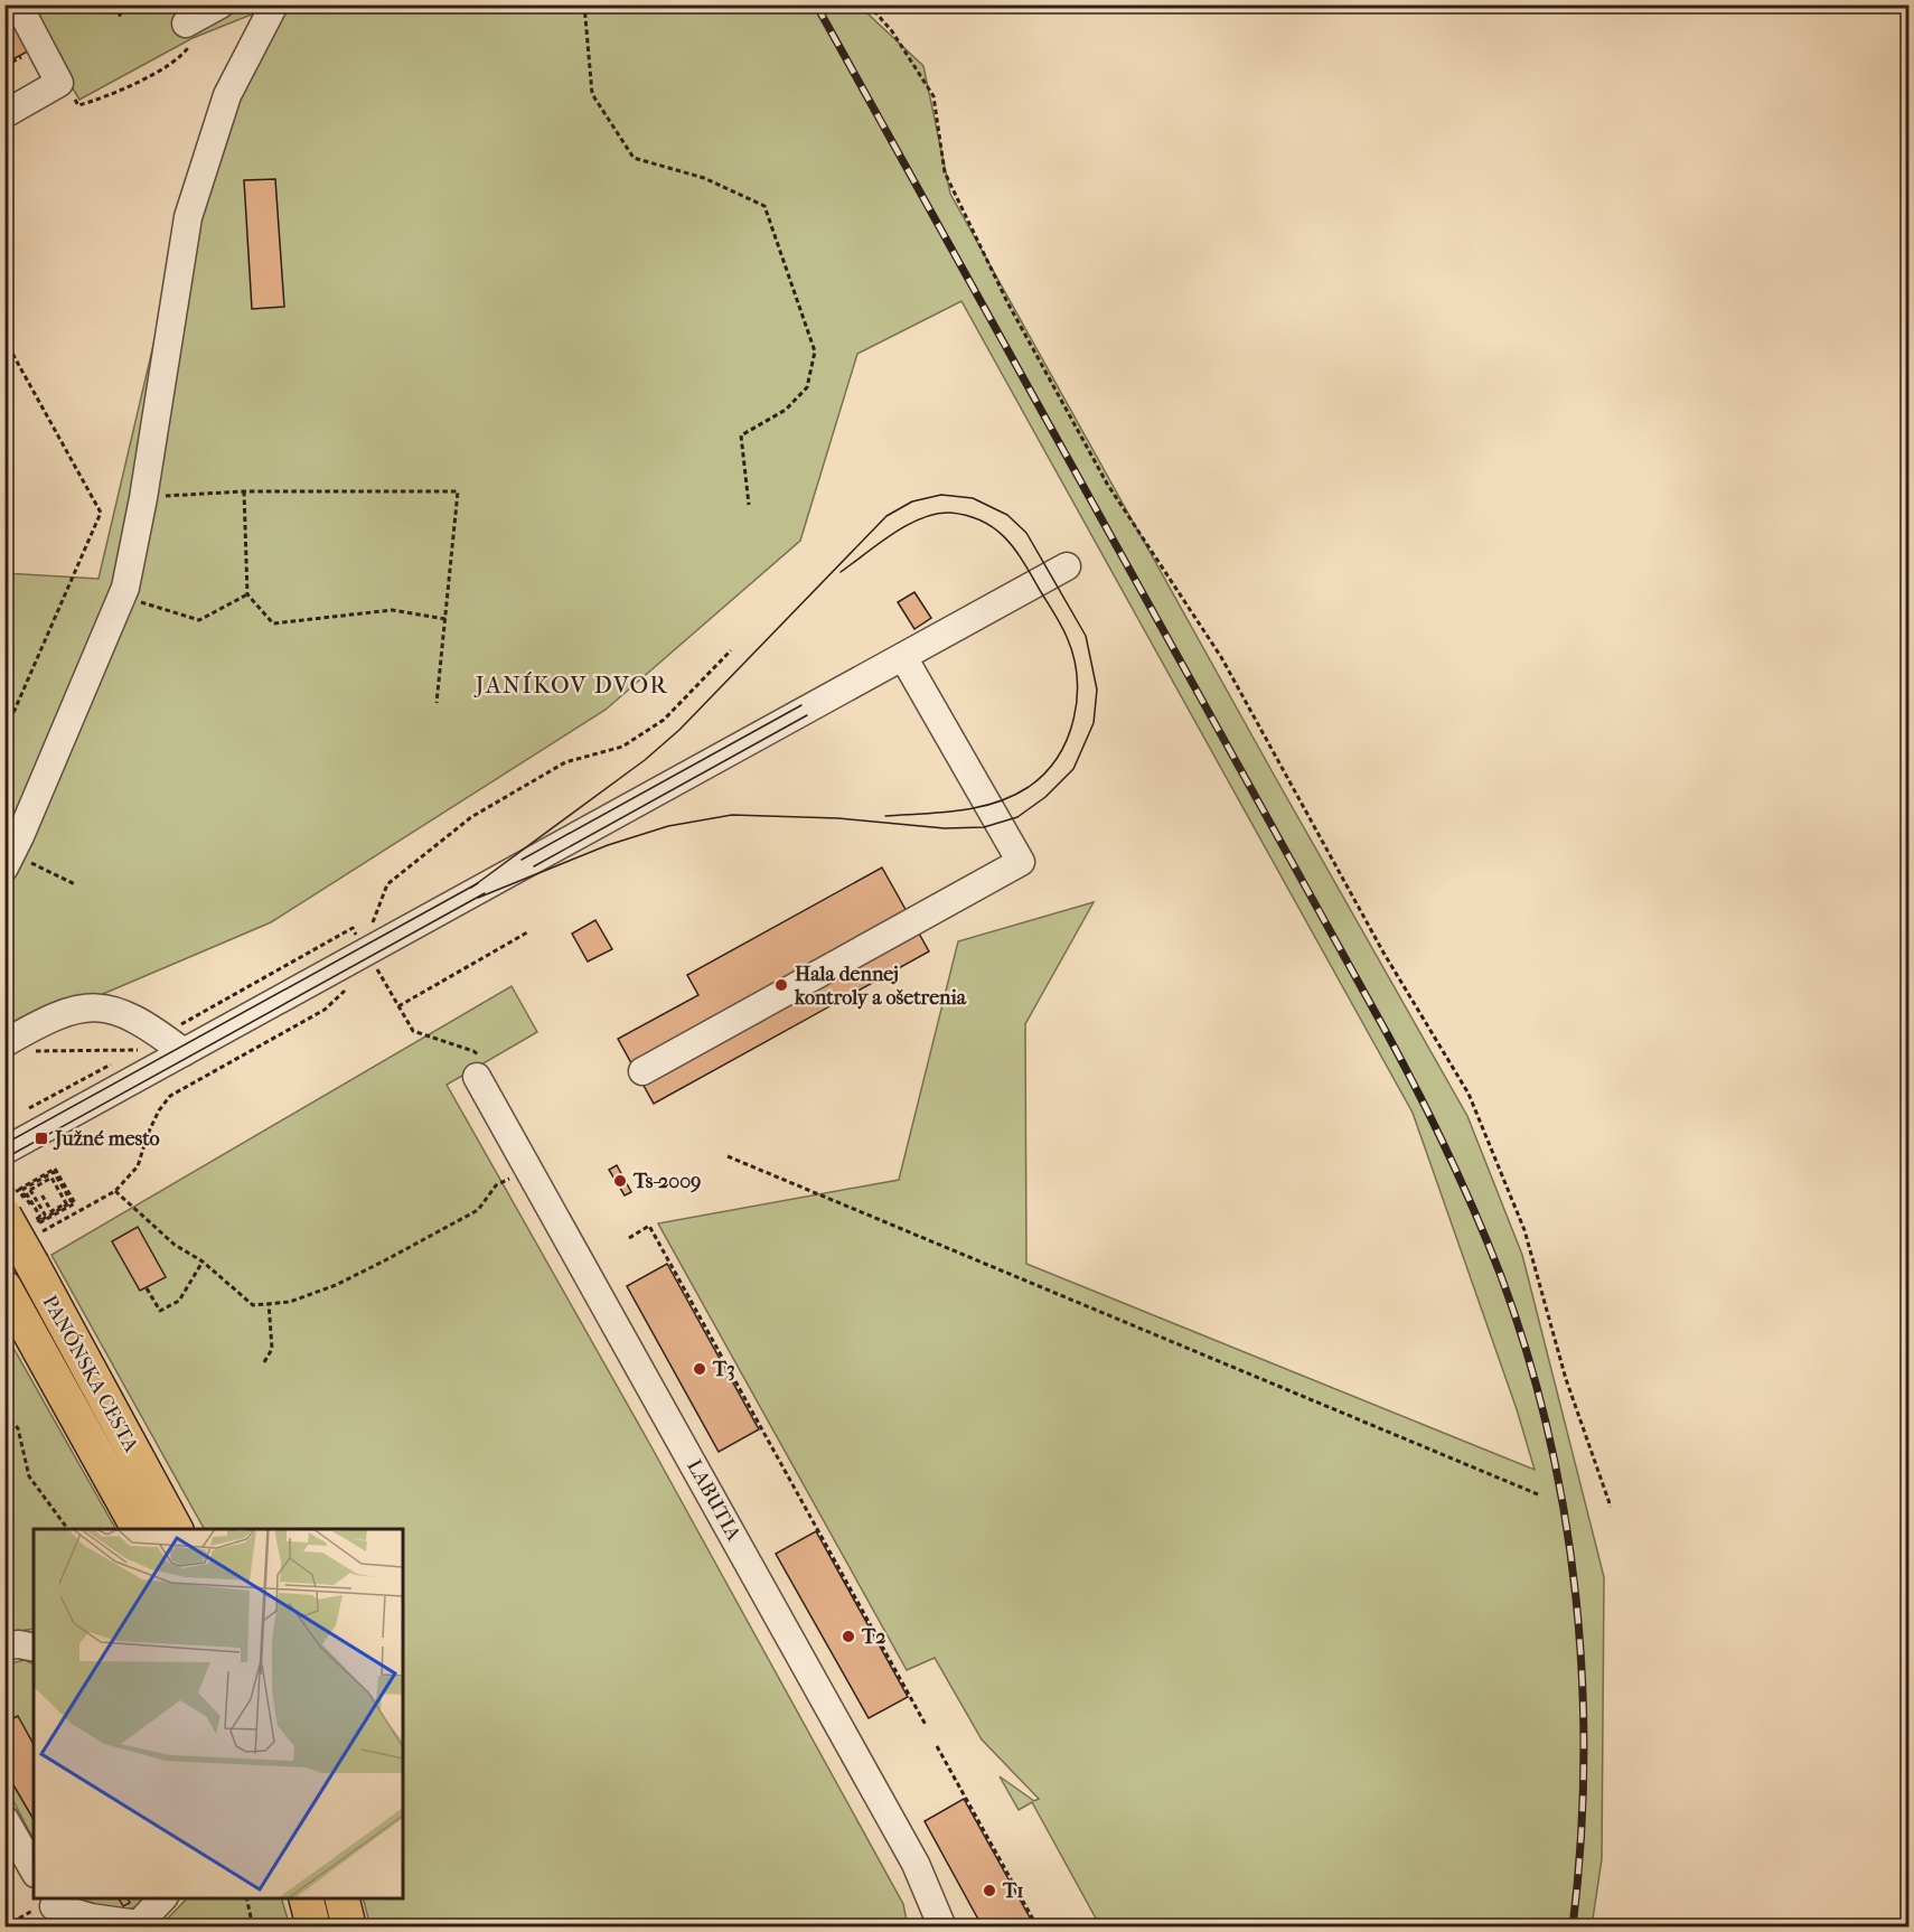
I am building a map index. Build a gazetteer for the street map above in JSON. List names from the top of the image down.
{
  "streets": {
    "main road": ["PANÓNSKA CESTA"],
    "street": ["LABUTIA"]
  },
  "districts": ["JANÍKOV DVOR"],
  "places": {
    "other": [
      "Hala dennej kontroly a ošetrenia",
      "Ts-2009",
      "T3",
      "T2",
      "T1"
    ],
    "transit": ["Južné mesto"]
  }
}
